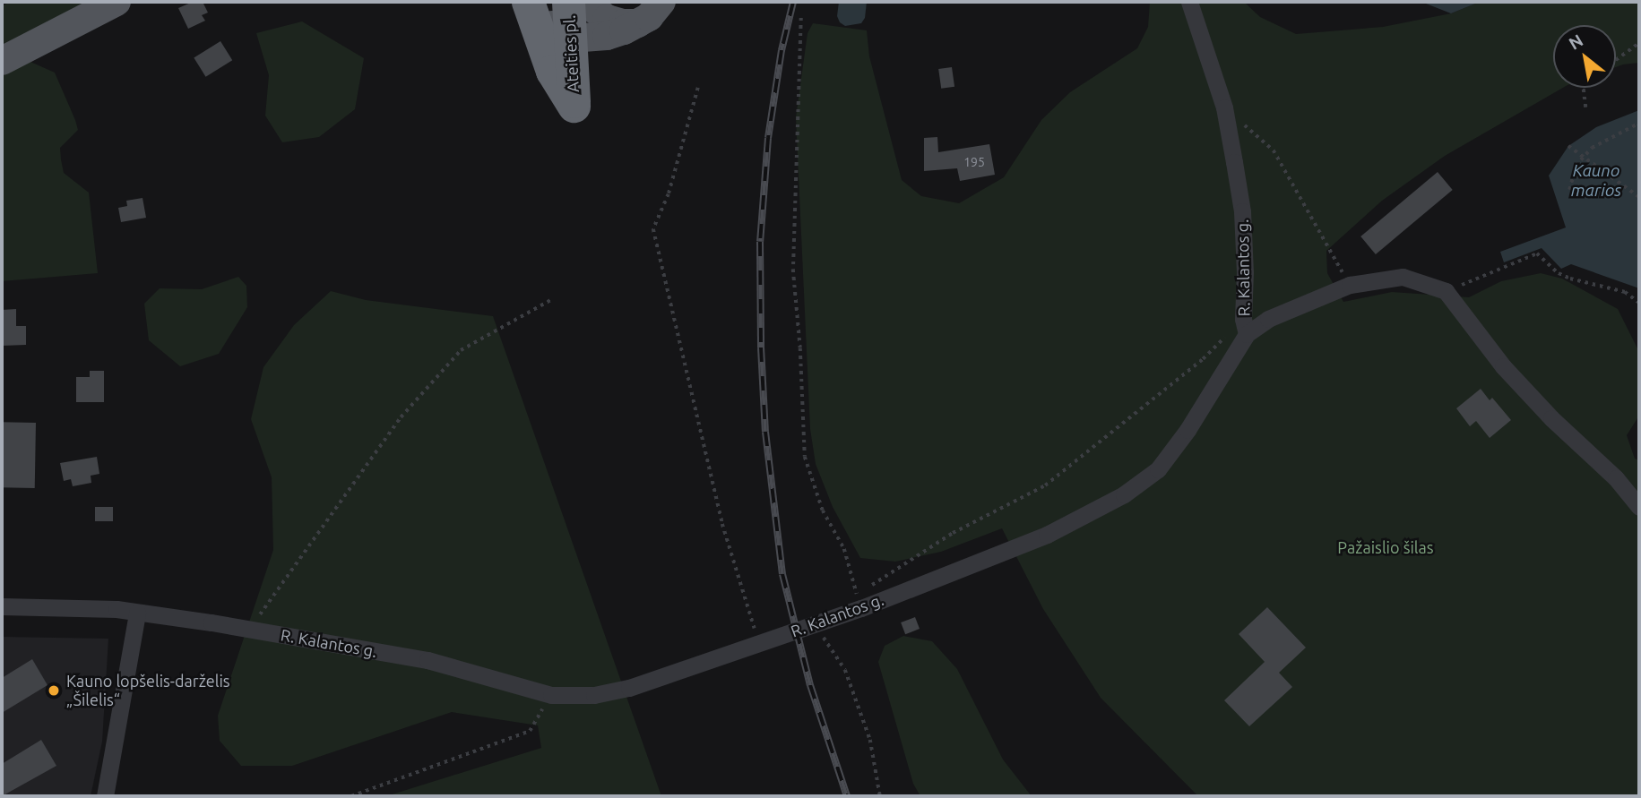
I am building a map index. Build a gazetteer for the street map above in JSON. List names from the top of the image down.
{
  "streets": {
    "highway": ["Ateities pl."],
    "street": ["R. Kalantos g."]
  },
  "water": ["Kauno marios"],
  "parks": ["Pažaislio šilas"],
  "places": ["Kauno lopšelis-darželis „Šilelis“"],
  "house_numbers": ["195"],
  "north": "top left"
}
